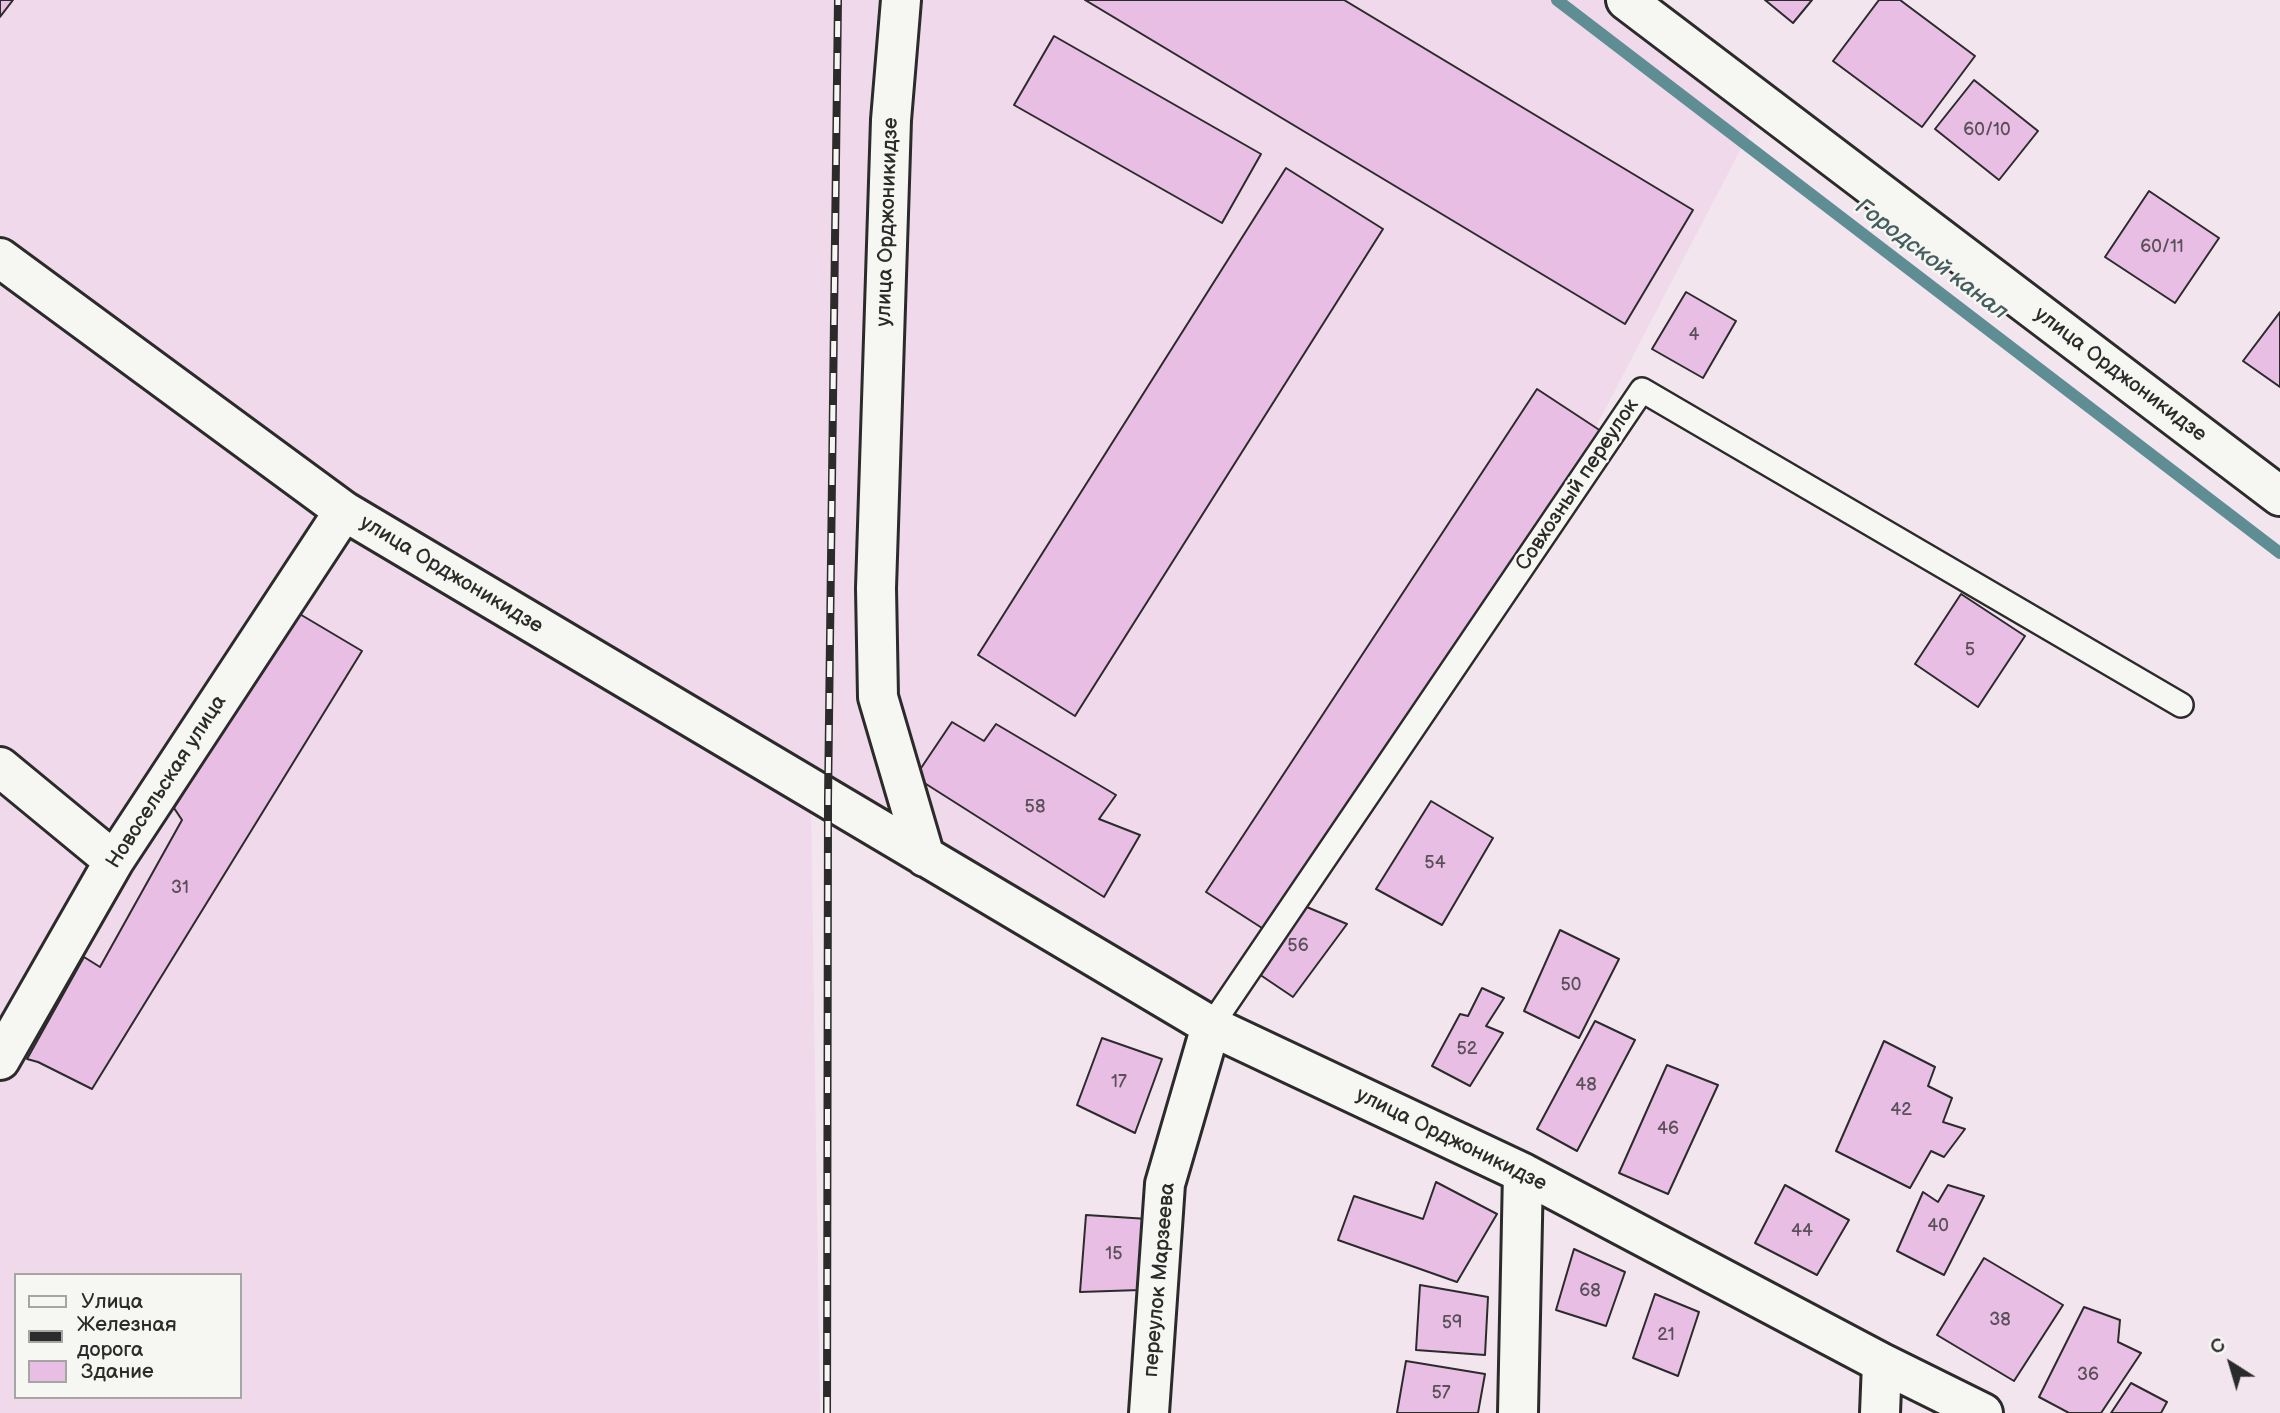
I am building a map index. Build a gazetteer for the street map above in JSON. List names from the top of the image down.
{
  "streets": {
    "street": ["улица Орджоникидзе", "Новосельская улица", "переулок Марзеева"],
    "lane": ["Совхозный переулок"]
  },
  "crossings": [
    ["улица Орджоникидзе", "Совхозный переулок"],
    ["улица Орджоникидзе", "Новосельская улица"],
    ["улица Орджоникидзе", "переулок Марзеева"],
    ["Совхозный переулок", "переулок Марзеева"]
  ],
  "water": ["Городской канал"],
  "house_numbers": [
    "60/10",
    "60/11",
    "4",
    "5",
    "58",
    "54",
    "31",
    "56",
    "50",
    "52",
    "17",
    "48",
    "42",
    "46",
    "40",
    "44",
    "15",
    "68",
    "38",
    "59",
    "21",
    "36",
    "57"
  ],
  "legend": ["Улица", "Железная дорога", "Здание"],
  "north": "top left"
}
